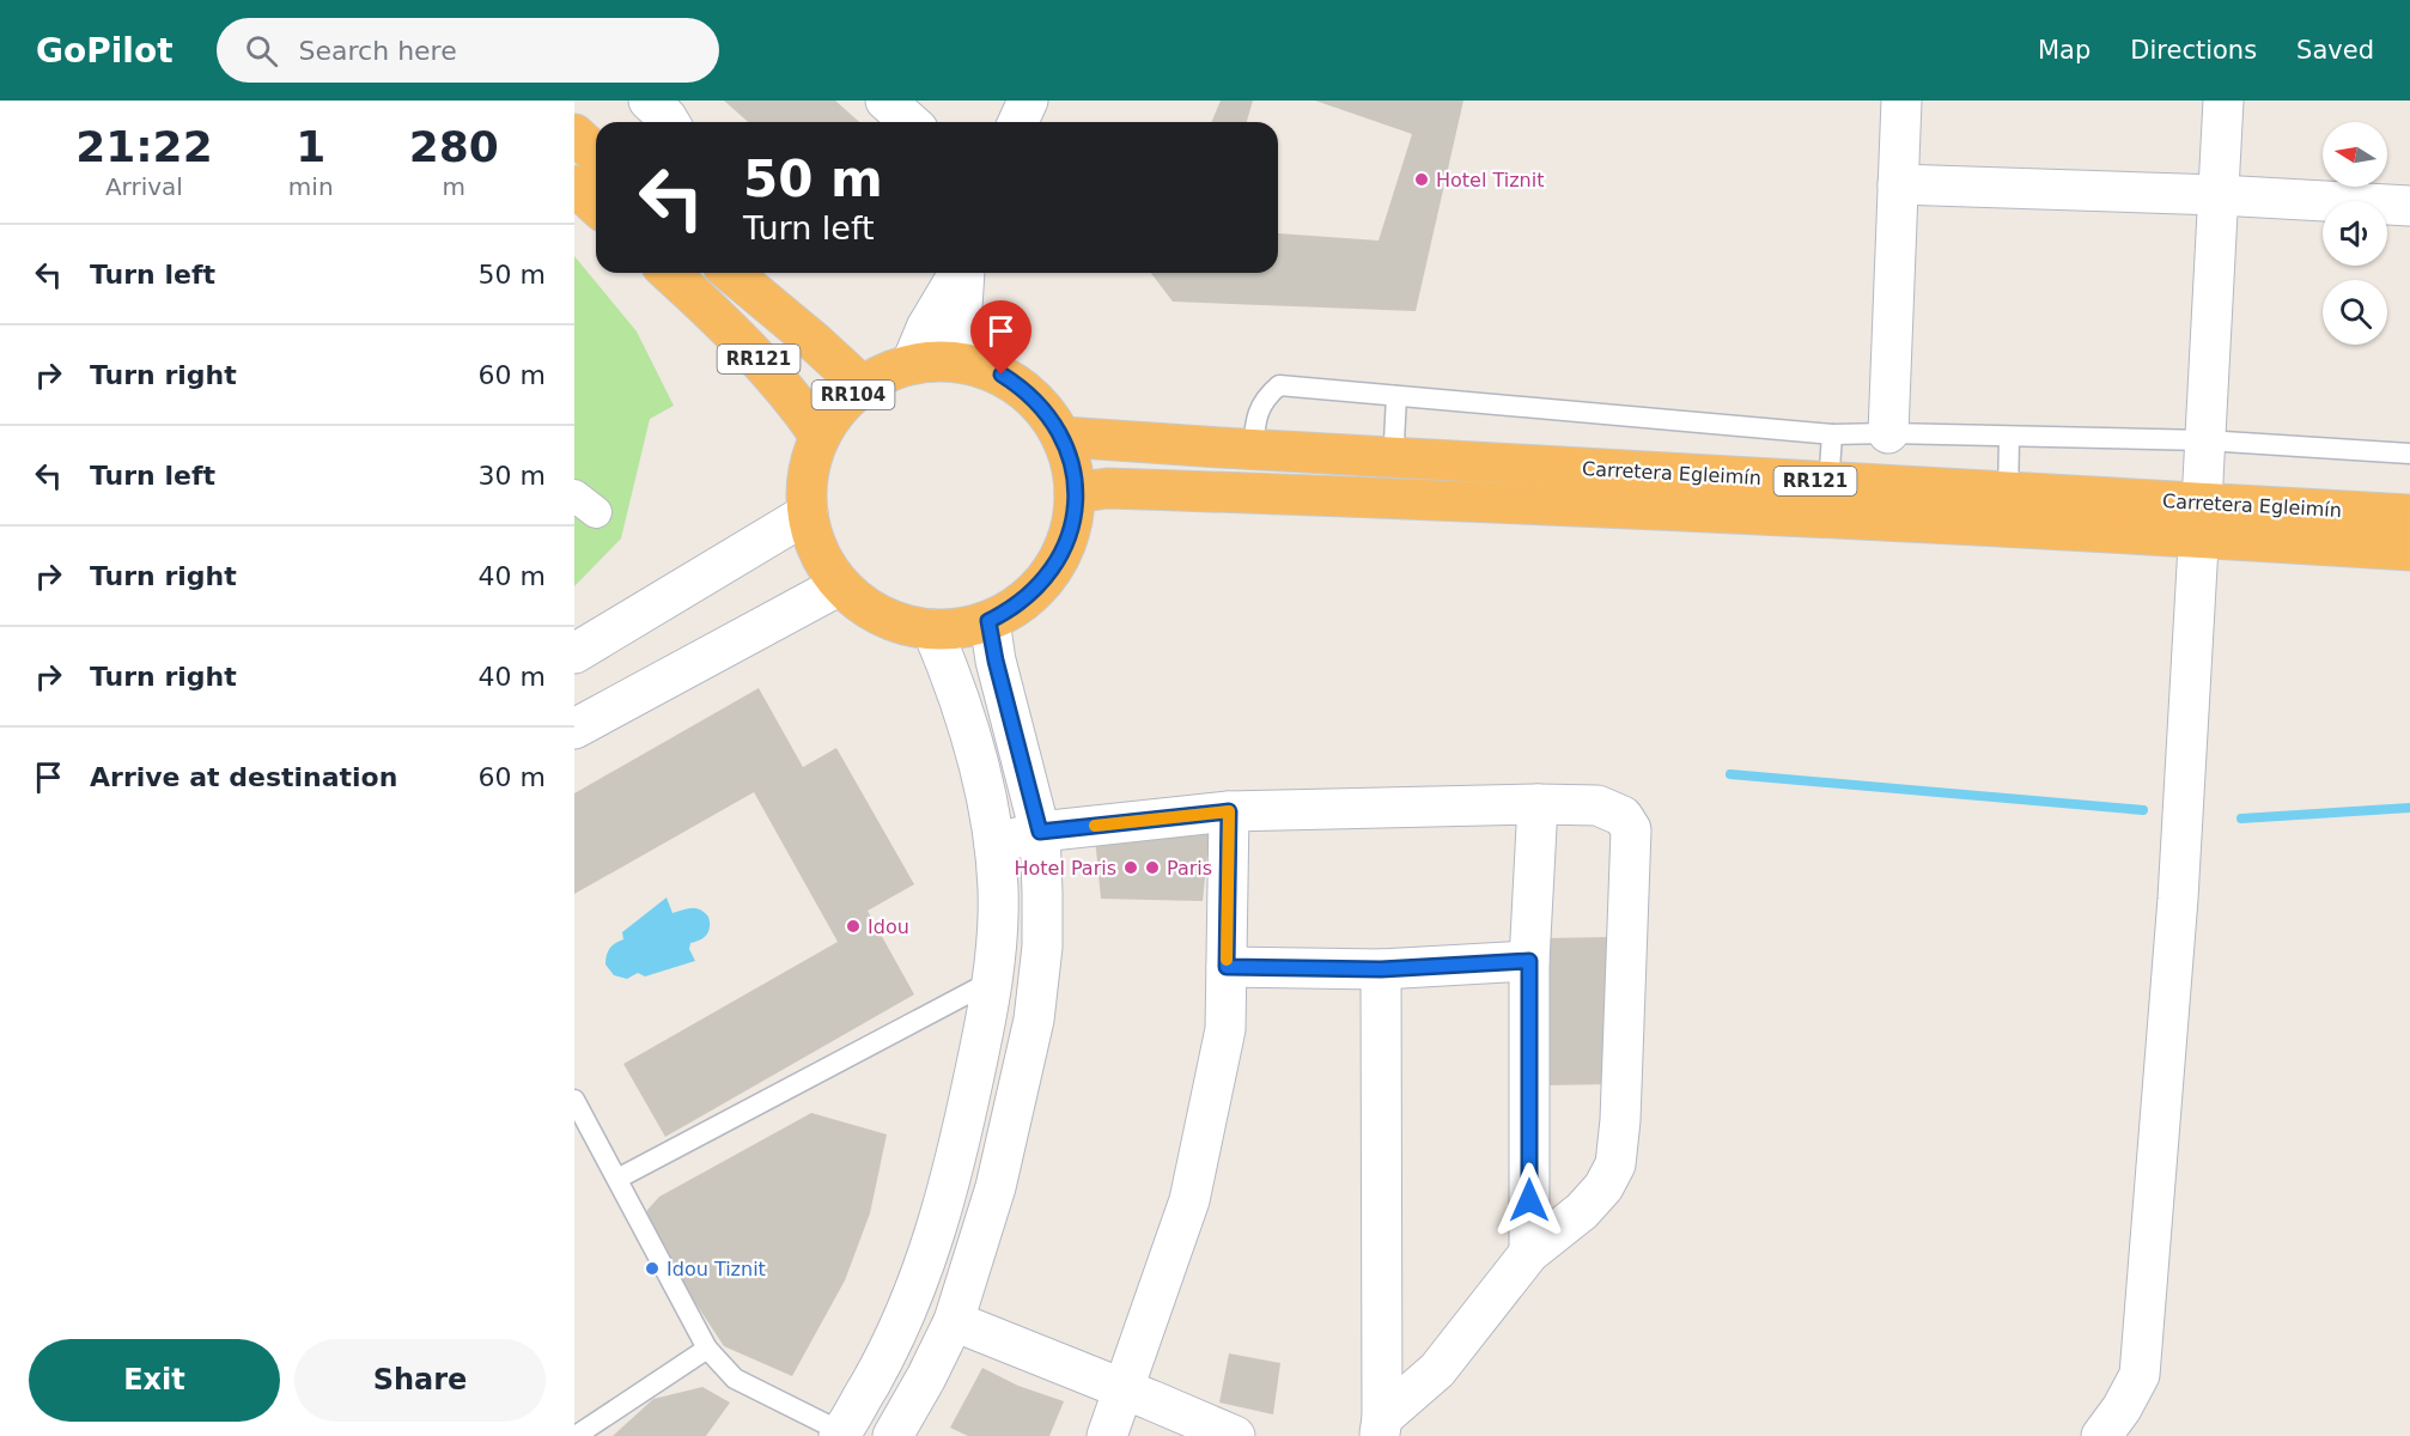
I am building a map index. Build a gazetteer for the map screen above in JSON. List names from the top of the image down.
{
  "streets": {
    "highway": ["RR121", "RR104", "Carretera Egleimín"]
  },
  "crossings": [
    ["RR121", "RR104"],
    ["RR104", "Carretera Egleimín"]
  ],
  "places": [
    "Hotel Tiznit",
    "Hotel Paris",
    "Paris",
    "Idou",
    "Idou Tiznit"
  ],
  "north": "left",
  "page": {
    "header": "GoPilot",
    "search": "Search here",
    "nav": ["Map", "Directions", "Saved"],
    "eta": [
      "21:22",
      "Arrival",
      "1",
      "min",
      "280",
      "m"
    ],
    "turn": ["50 m", "Turn left"],
    "list": [
      {
        "name": "Turn left",
        "value": "50 m"
      },
      {
        "name": "Turn right",
        "value": "60 m"
      },
      {
        "name": "Turn left",
        "value": "30 m"
      },
      {
        "name": "Turn right",
        "value": "40 m"
      },
      {
        "name": "Turn right",
        "value": "40 m"
      },
      {
        "name": "Arrive at destination",
        "value": "60 m"
      }
    ],
    "buttons": ["Exit", "Share"]
  }
}
